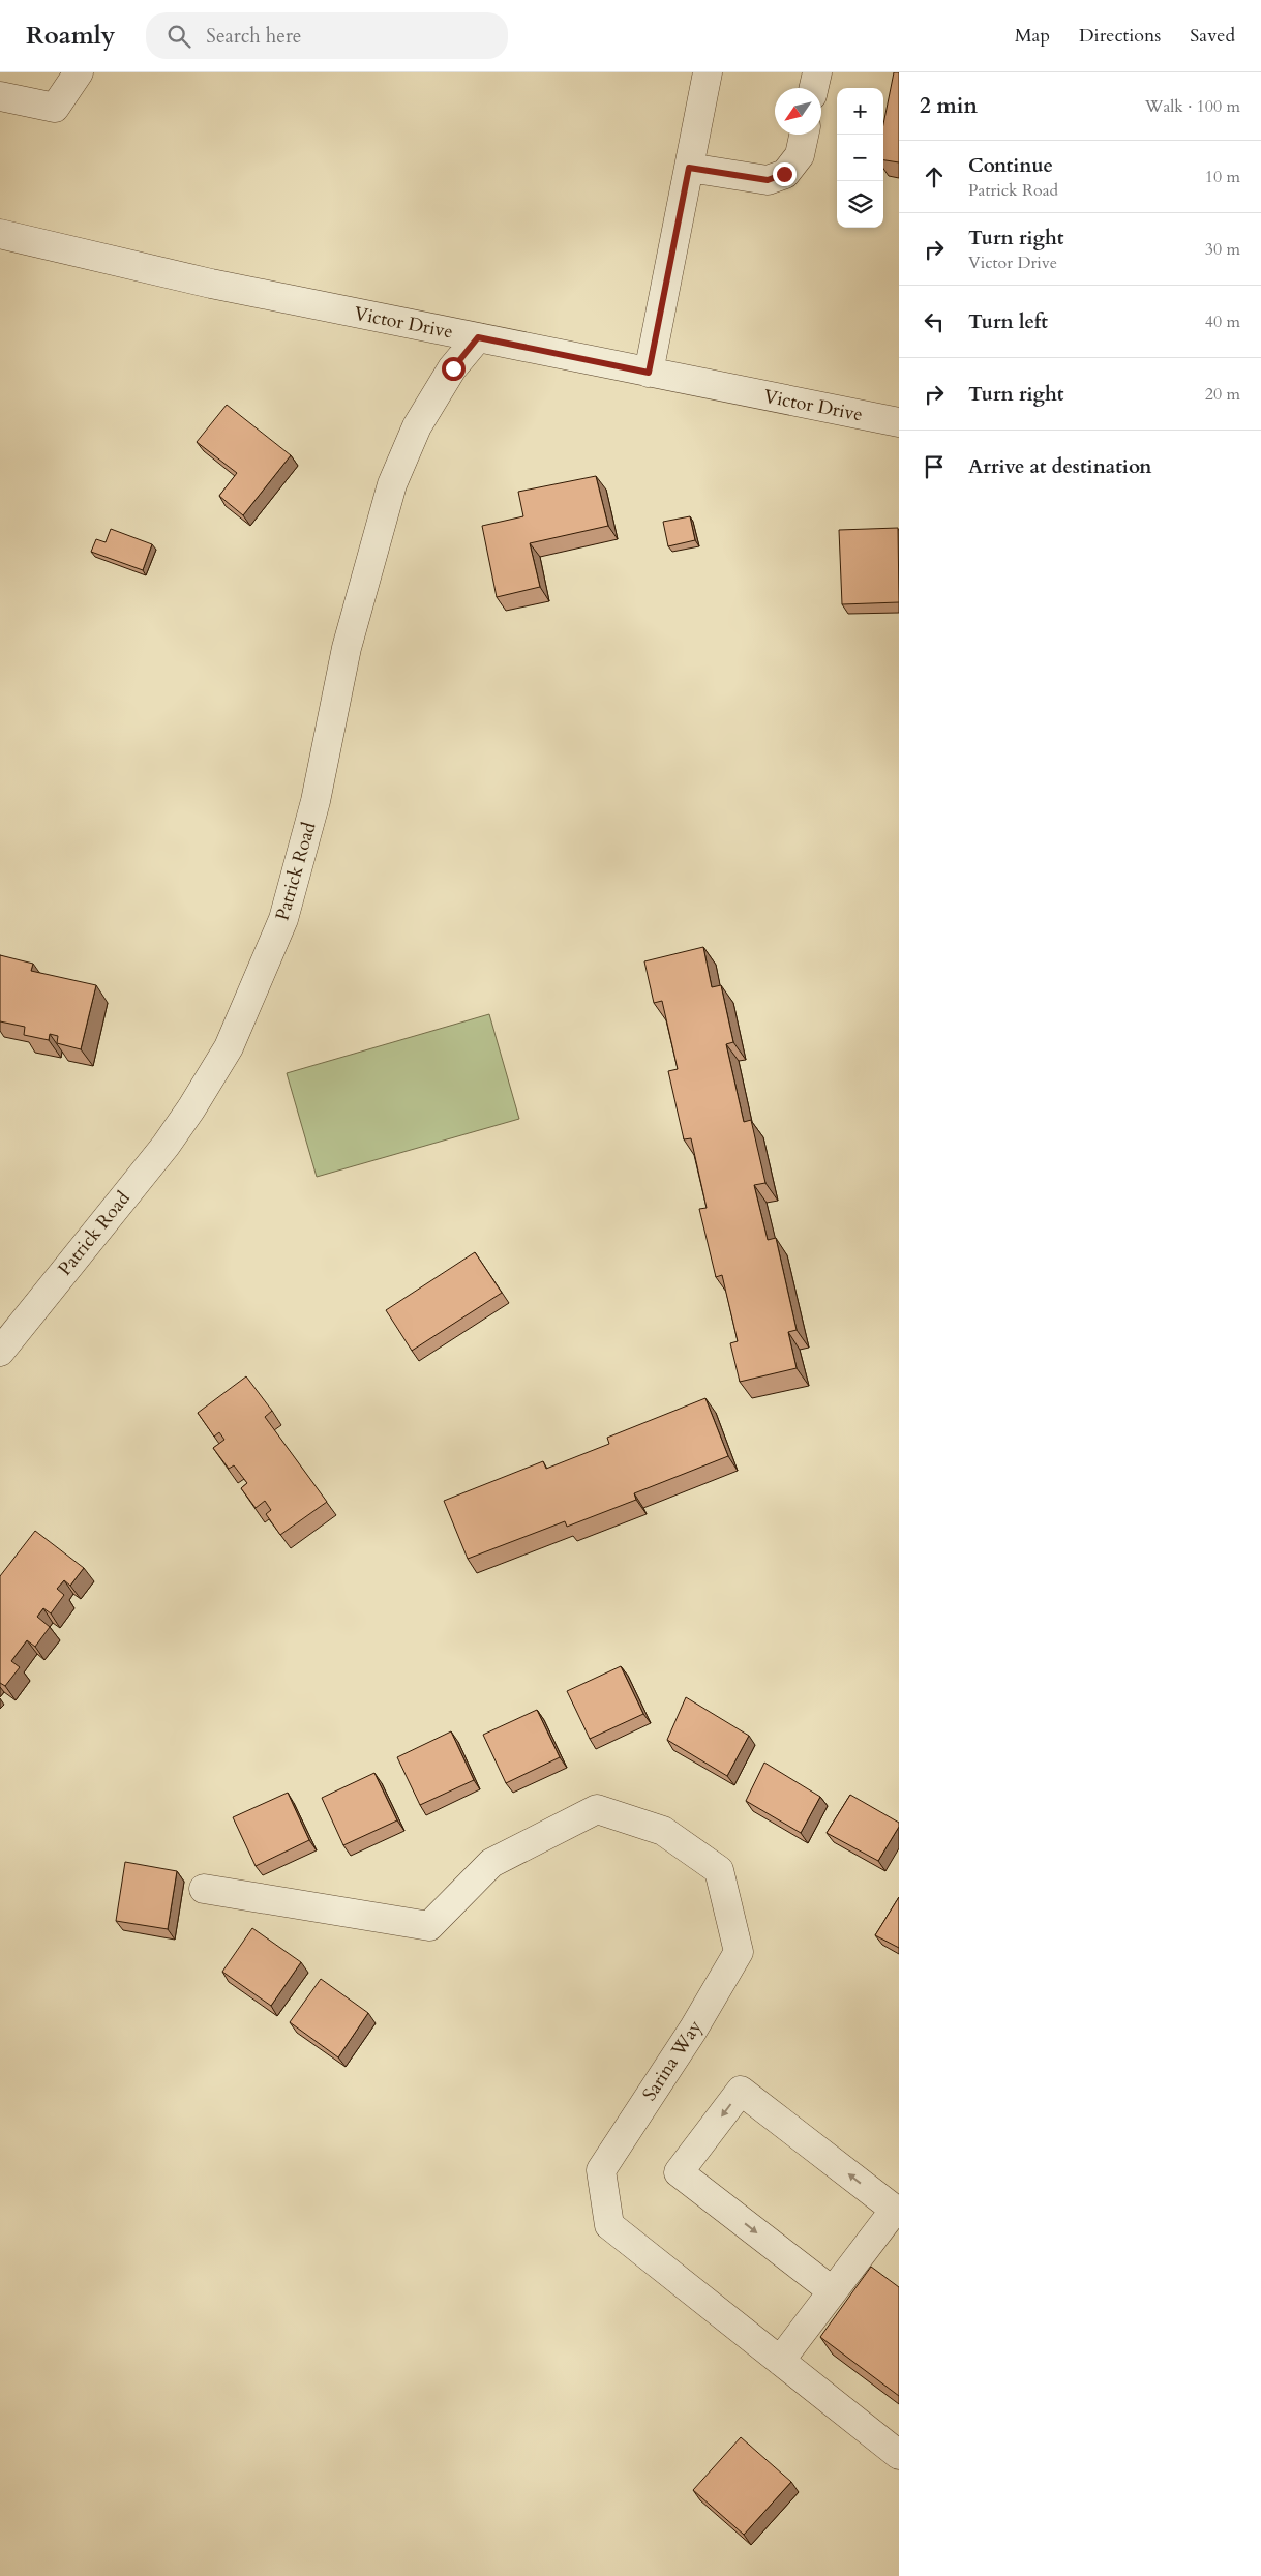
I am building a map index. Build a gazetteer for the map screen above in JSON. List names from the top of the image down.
{
  "streets": {
    "street": ["Victor Drive", "Patrick Road", "Sarina Way"]
  },
  "crossings": [
    ["Victor Drive", "Patrick Road"]
  ],
  "north": "bottom left",
  "page": {
    "header": "Roamly",
    "search": "Search here",
    "nav": ["Map", "Directions", "Saved"],
    "heading": ["2 min", "Walk · 100 m"],
    "map_buttons": ["+", "−"],
    "list": [
      ["Continue", "Patrick Road", "10 m"],
      ["Turn right", "Victor Drive", "30 m"],
      ["Turn left", "40 m"],
      ["Turn right", "20 m"],
      "Arrive at destination"
    ]
  }
}
